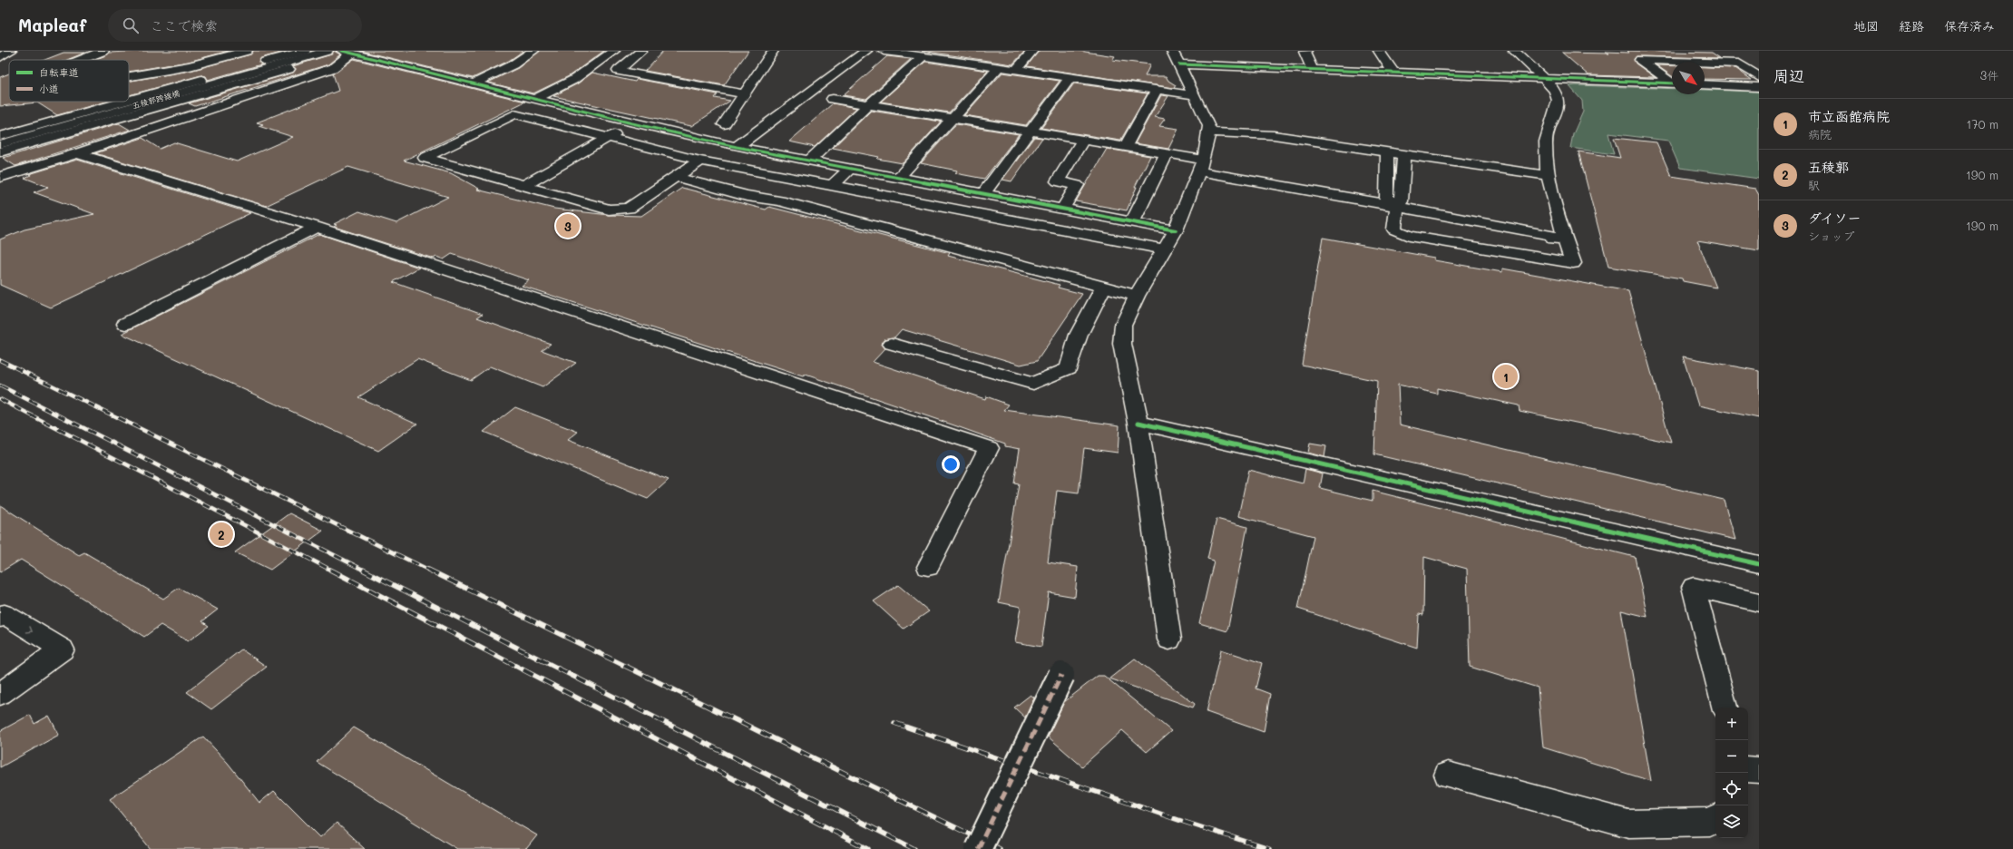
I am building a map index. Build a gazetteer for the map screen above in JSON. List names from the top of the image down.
{
  "streets": {
    "street": ["五稜郭跨線橋"]
  },
  "legend": ["自転車道", "小道"],
  "north": "bottom right",
  "page": {
    "header": "Mapleaf",
    "search": "ここで検索",
    "nav": ["地図", "経路", "保存済み"],
    "heading": ["周辺", "3件"],
    "list": [
      {
        "mark": "1",
        "name": "市立函館病院",
        "note": "病院",
        "value": "170 m"
      },
      {
        "mark": "2",
        "name": "五稜郭",
        "note": "駅",
        "value": "190 m"
      },
      {
        "mark": "3",
        "name": "ダイソー",
        "note": "ショップ",
        "value": "190 m"
      }
    ],
    "pins": ["3", "1", "2"],
    "map_buttons": ["+", "−"]
  }
}
